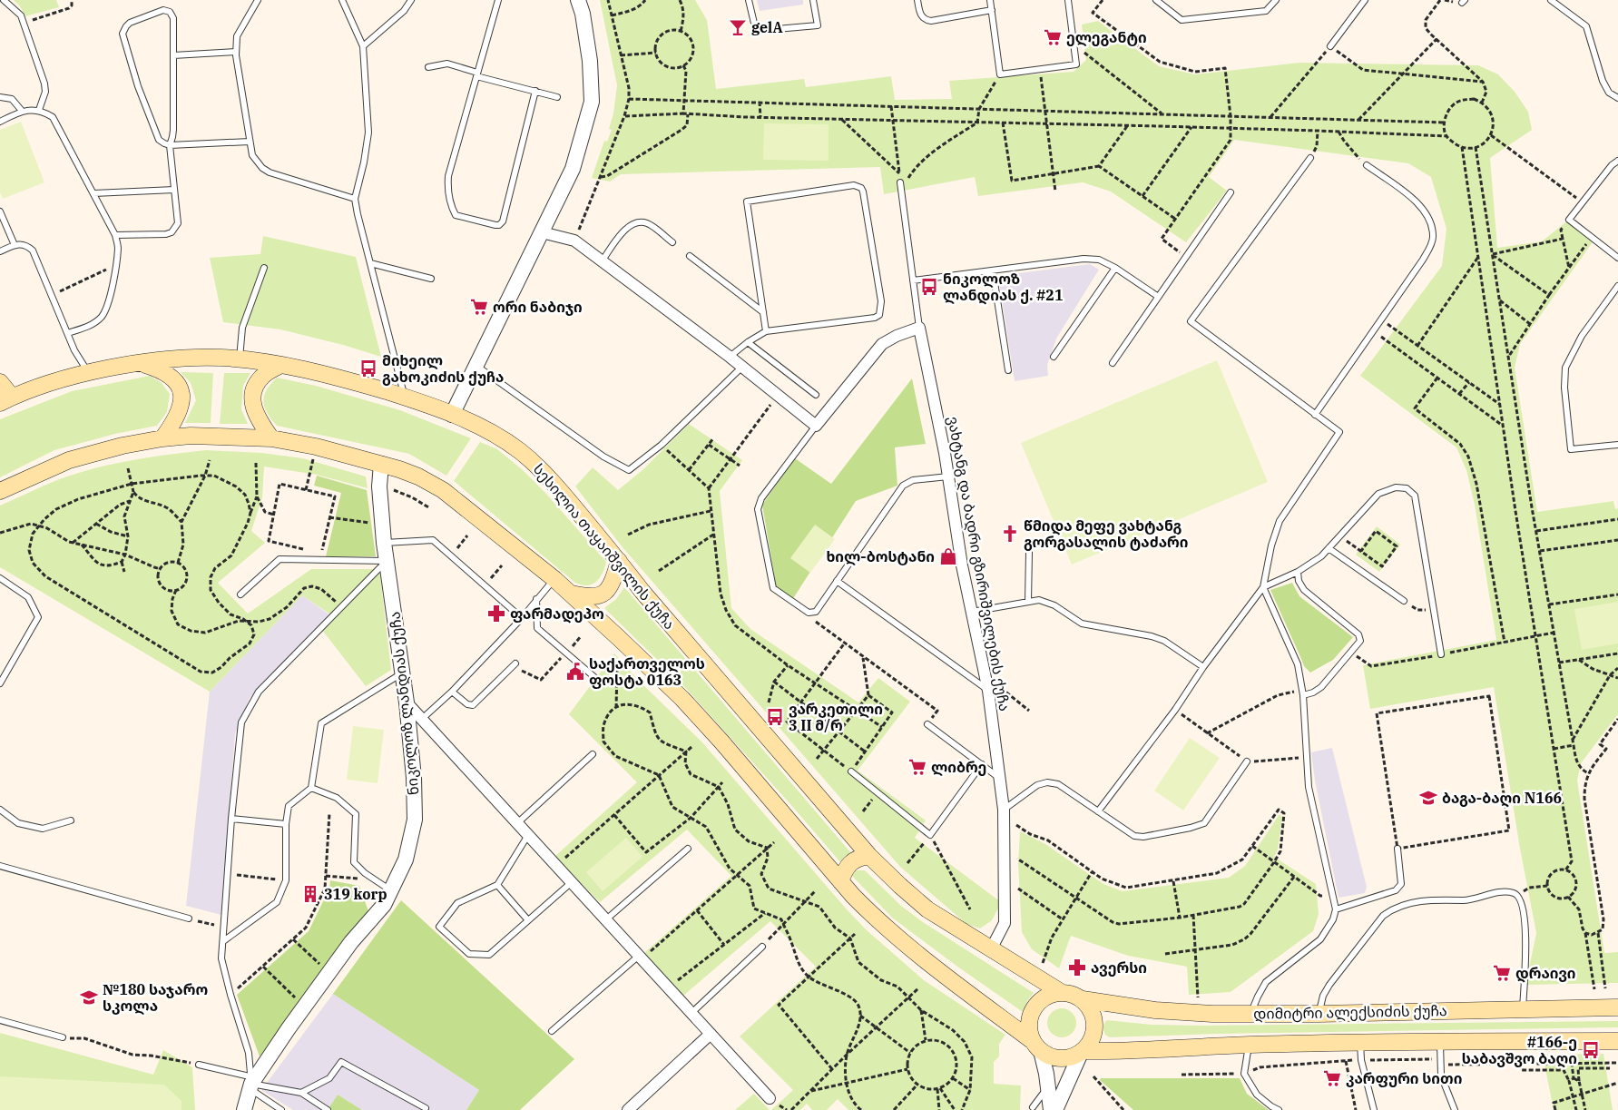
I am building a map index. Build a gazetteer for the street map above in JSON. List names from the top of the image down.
{
  "streets": {
    "main road": ["სესილია თაყაიშვილის ქუჩა", "დიმიტრი ალექსიძის ქუჩა"],
    "street": ["ვახტანგ და ბადრი გზირიშვილების ქუჩა", "ნიკოლოზ ლანდიას ქუჩა"]
  },
  "crossings": [
    ["სესილია თაყაიშვილის ქუჩა", "ვახტანგ და ბადრი გზირიშვილების ქუჩა"],
    ["სესილია თაყაიშვილის ქუჩა", "დიმიტრი ალექსიძის ქუჩა"]
  ],
  "places": {
    "bar": ["gelA"],
    "supermarket": [
      "ელეგანტი",
      "ორი ნაბიჯი",
      "ლიბრე",
      "დრაივი",
      "კარფური სითი"
    ],
    "bus stop": [
      "ნიკოლოზ ლანდიას ქ. #21",
      "მიხეილ გახოკიძის ქუჩა",
      "ვარკეთილი 3 II მ/რ",
      "#166-ე საბავშვო ბაღი"
    ],
    "church": ["წმიდა მეფე ვახტანგ გორგასალის ტაძარი"],
    "shop": ["ხილ-ბოსტანი"],
    "pharmacy": ["ფარმადეპო", "ავერსი"],
    "public building": ["საქართველოს ფოსტა 0163"],
    "school or university": ["ბაგა-ბაღი N166", "№180 საჯარო სკოლა"],
    "building": ["319 korp"]
  }
}
